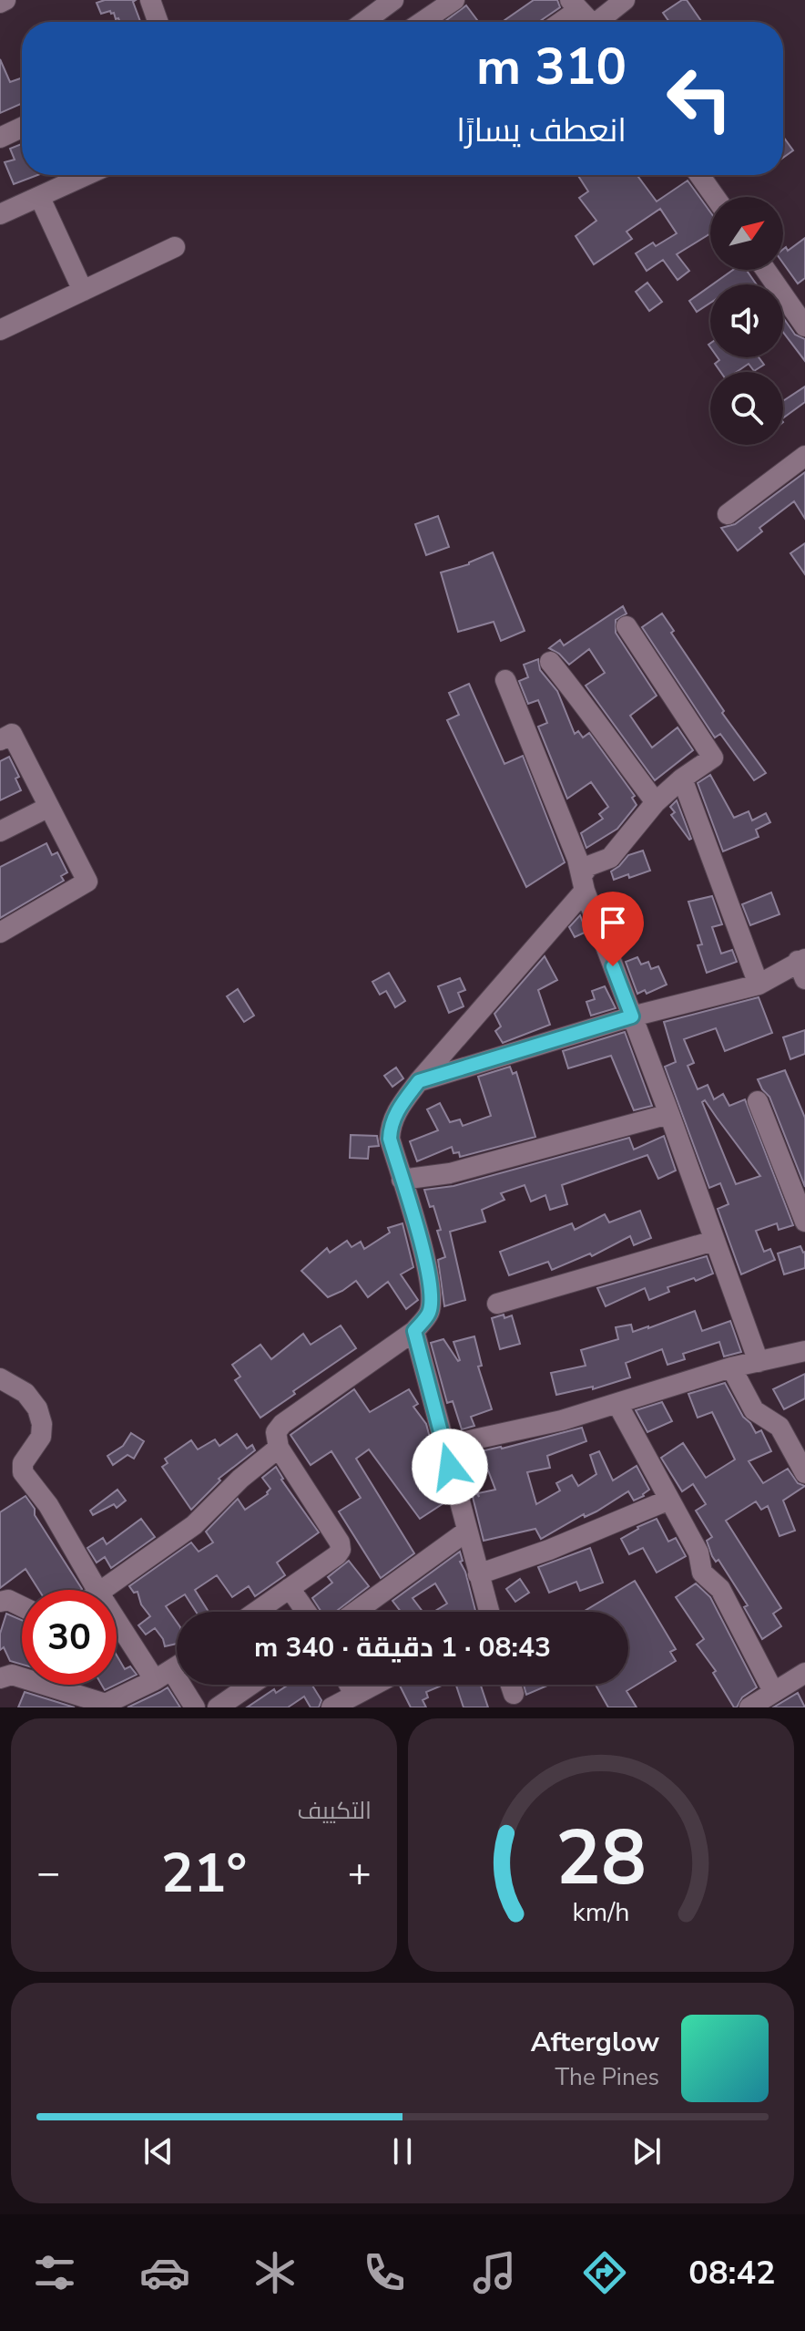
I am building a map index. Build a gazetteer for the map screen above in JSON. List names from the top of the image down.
{
  "north": "top right",
  "page": {
    "turn": ["310 m", "انعطف يسارًا"],
    "limit": "30",
    "trip": "08:43 · 1 دقيقة · 340 m",
    "tile": "التكييف",
    "heat": ["−", "21°", "+"],
    "song": ["Afterglow", "The Pines"],
    "tabs": "08:42",
    "gauge": ["28", "km/h"]
  }
}
